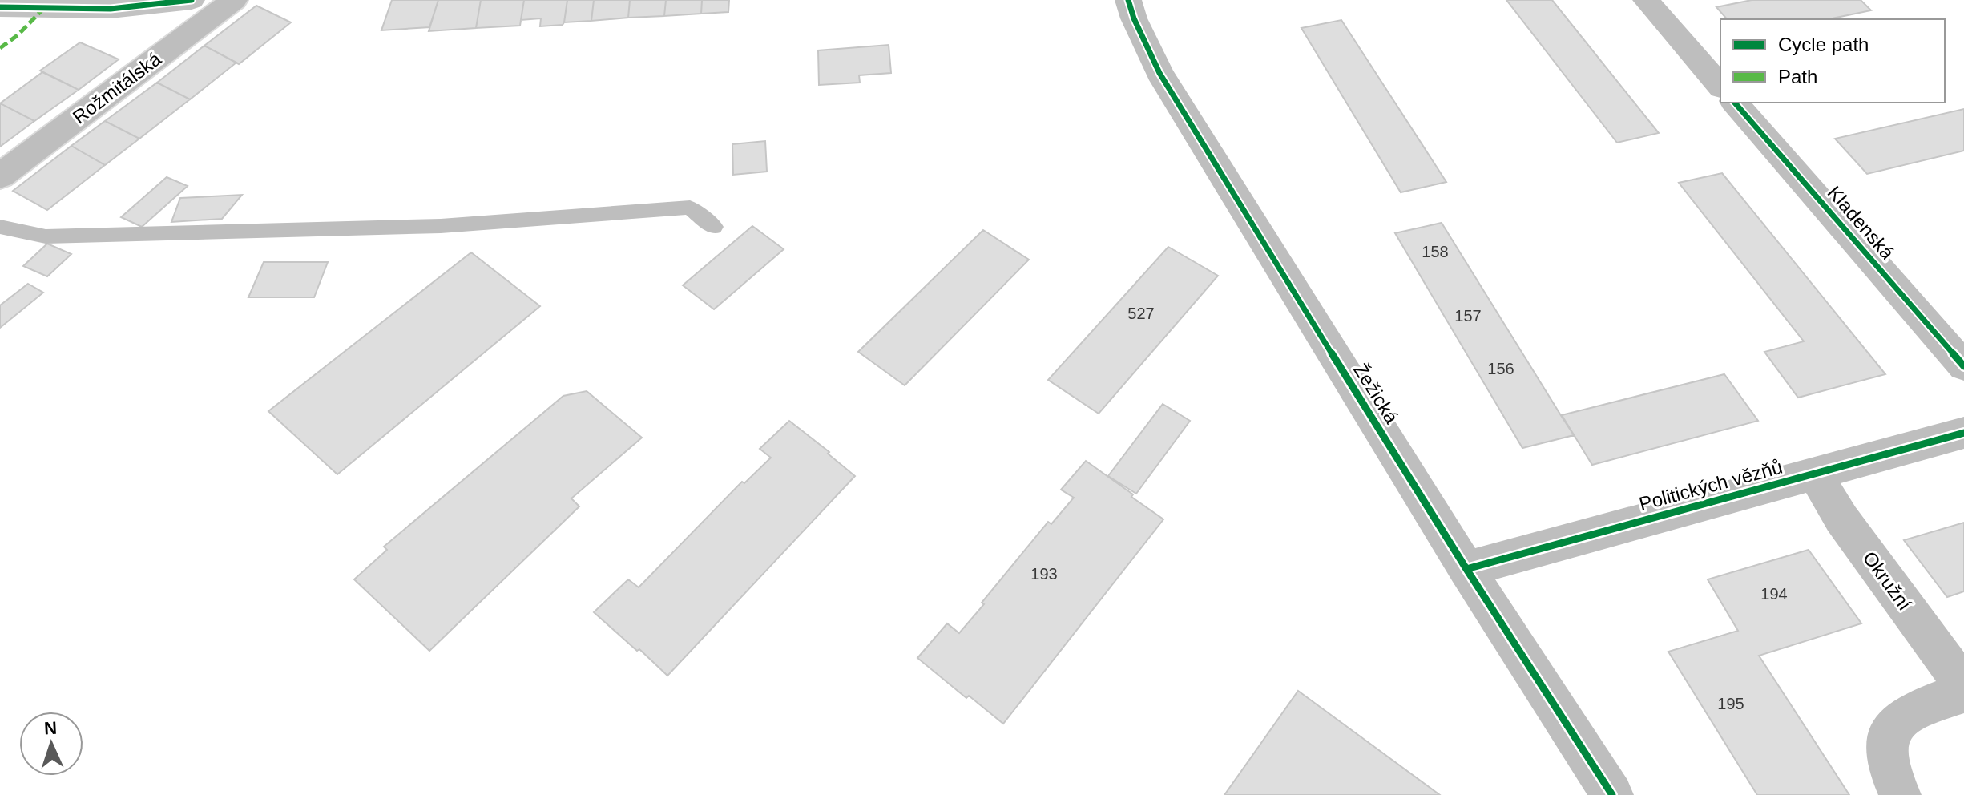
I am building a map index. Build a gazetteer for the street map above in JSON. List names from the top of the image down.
{
  "streets": {
    "street": [
      "Rožmitálská",
      "Kladenská",
      "Žežická",
      "Politických vězňů",
      "Okružní"
    ]
  },
  "crossings": [
    ["Žežická", "Politických vězňů"],
    ["Politických vězňů", "Okružní"]
  ],
  "house_numbers": [
    "158",
    "527",
    "157",
    "156",
    "193",
    "194",
    "195"
  ],
  "legend": ["Cycle path", "Path"],
  "north": "top"
}
